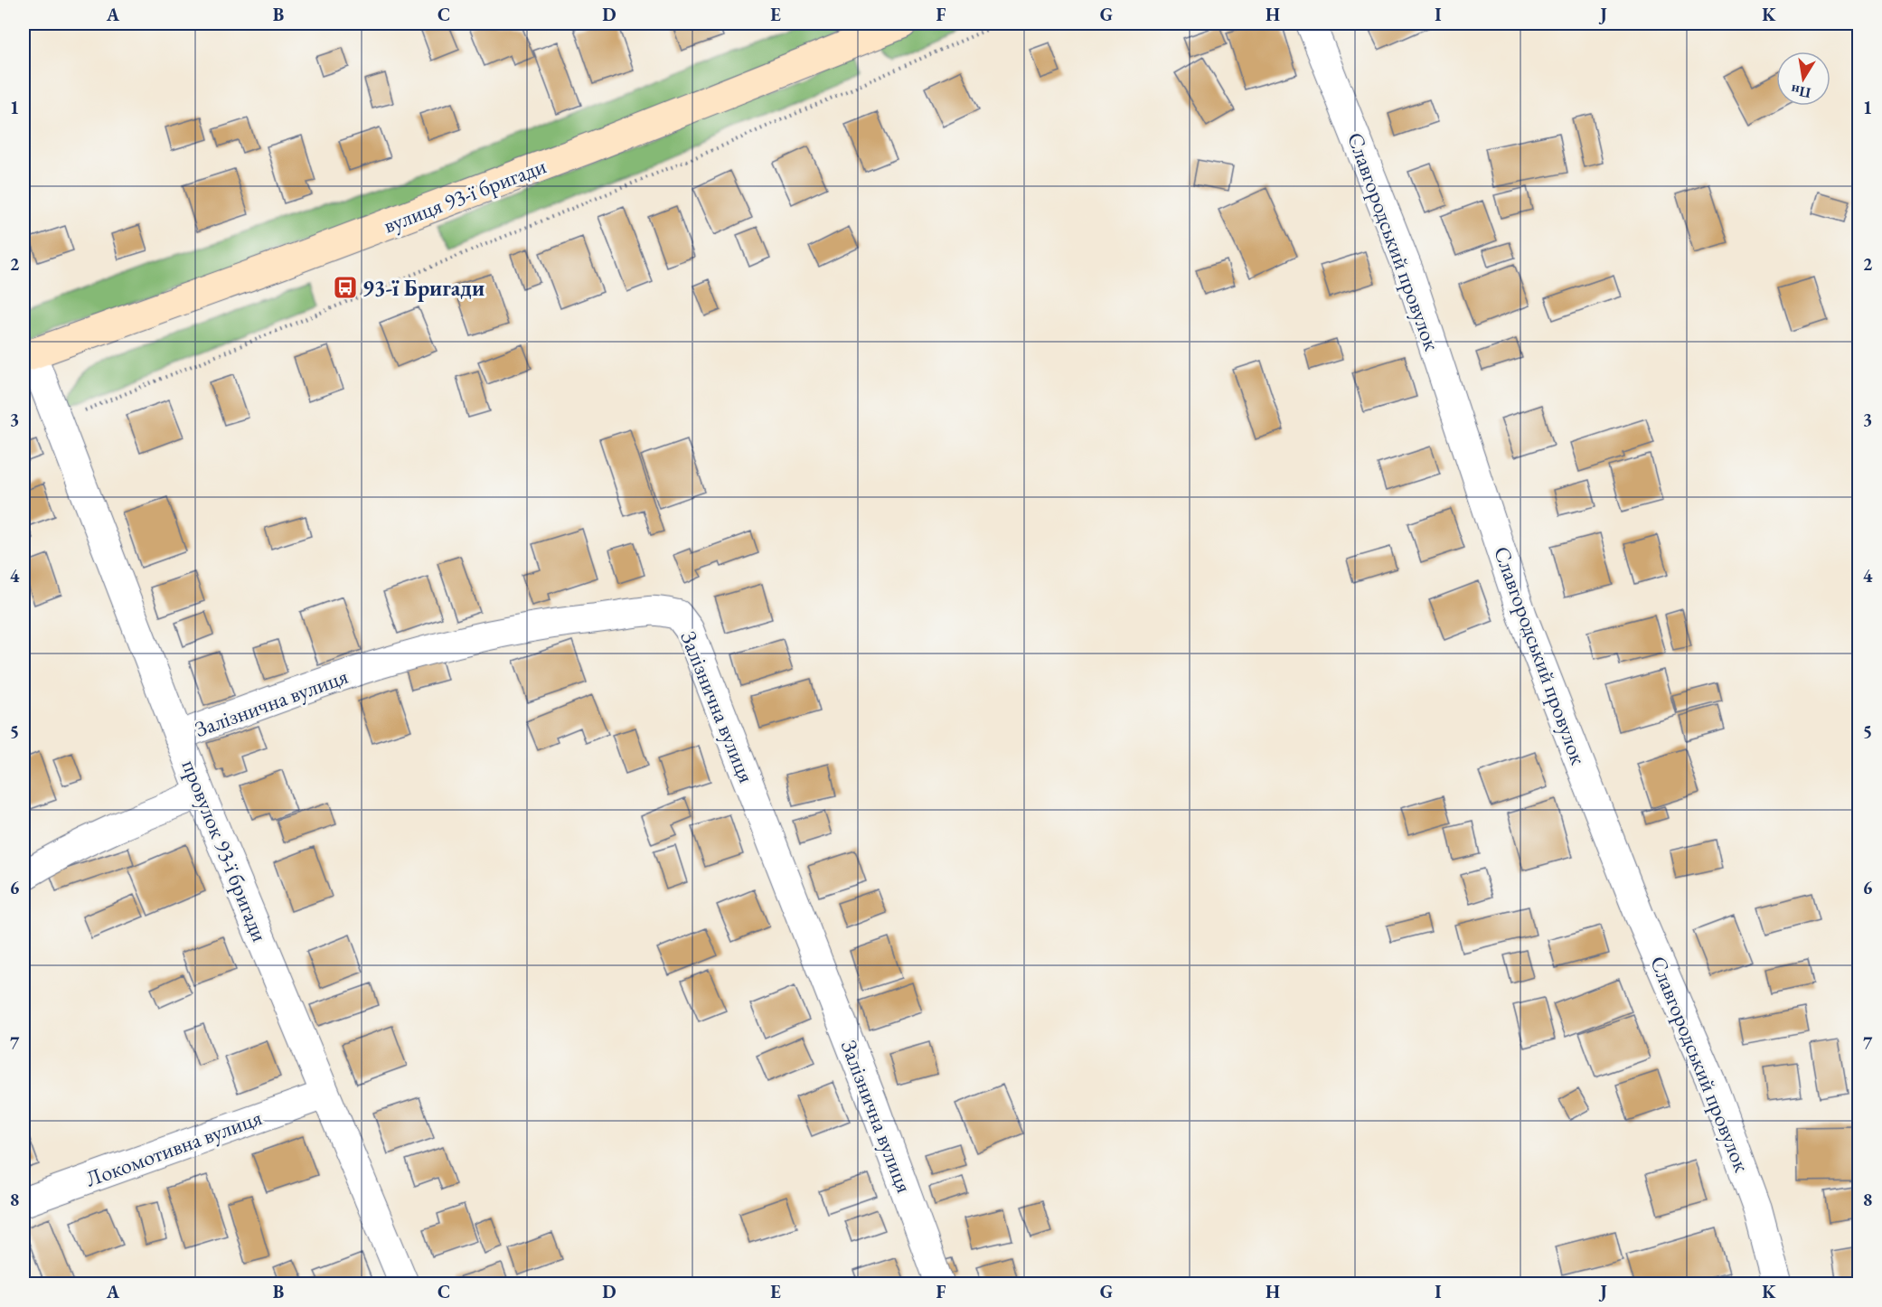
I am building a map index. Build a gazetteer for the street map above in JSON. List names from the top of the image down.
{
  "streets": {
    "main road": ["вулиця 93-ї бригади"],
    "street": [
      "Славгородський провулок",
      "Залізнична вулиця",
      "провулок 93-ї бригади",
      "Локомотивна вулиця"
    ]
  },
  "crossings": [
    ["вулиця 93-ї бригади", "провулок 93-ї бригади"],
    ["Залізнична вулиця", "провулок 93-ї бригади"],
    ["провулок 93-ї бригади", "Локомотивна вулиця"]
  ],
  "places": {
    "bus stop": ["93-ї Бригади"]
  },
  "north": "bottom",
  "grid": {
    "columns": [
      "A",
      "B",
      "C",
      "D",
      "E",
      "F",
      "G",
      "H",
      "I",
      "J",
      "K"
    ],
    "rows": [
      "1",
      "2",
      "3",
      "4",
      "5",
      "6",
      "7",
      "8"
    ]
  }
}
